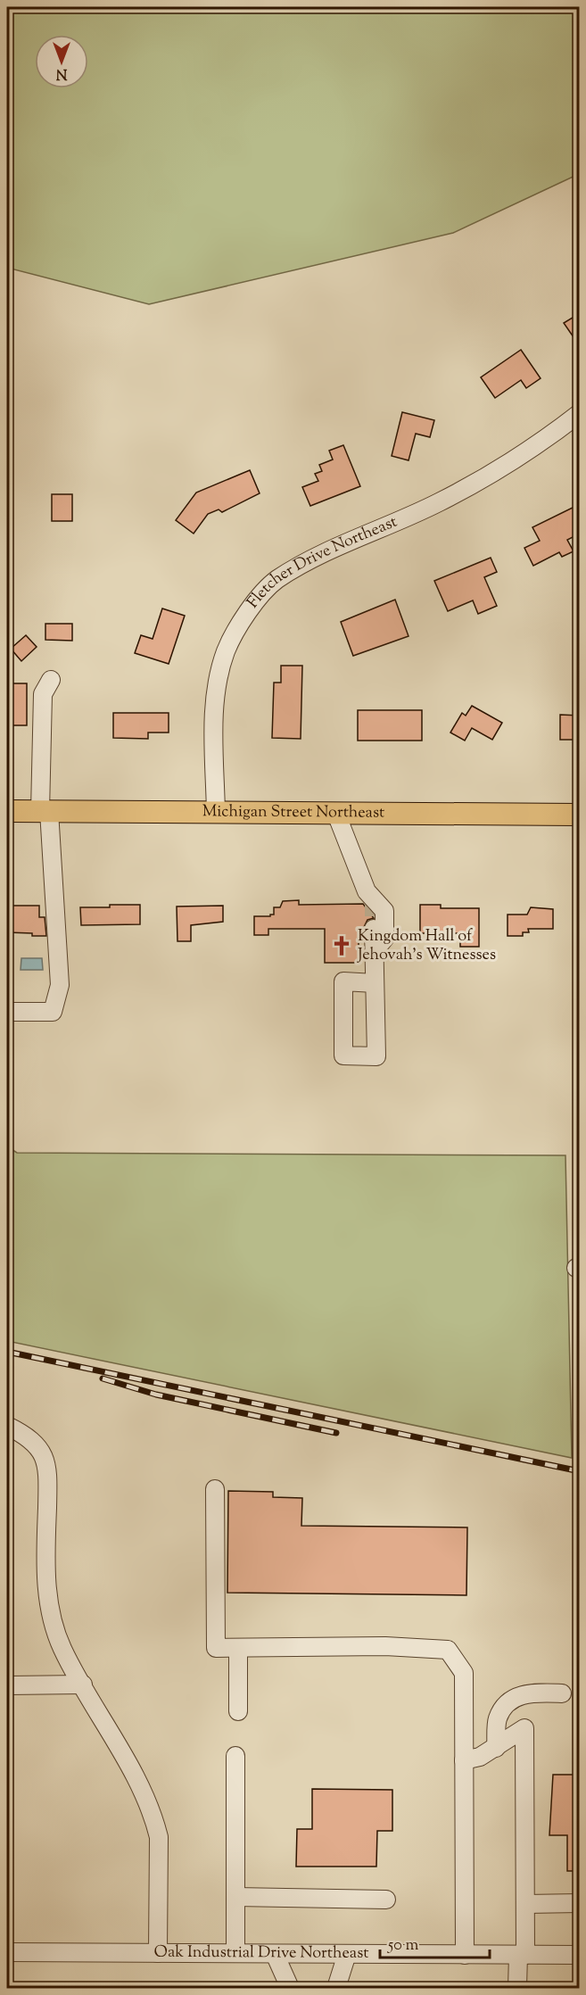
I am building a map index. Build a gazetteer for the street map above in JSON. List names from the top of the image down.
{
  "streets": {
    "main road": ["Michigan Street Northeast"],
    "street": ["Fletcher Drive Northeast", "Oak Industrial Drive Northeast"]
  },
  "crossings": [
    ["Fletcher Drive Northeast", "Michigan Street Northeast"]
  ],
  "places": {
    "church": ["Kingdom Hall of Jehovah’s Witnesses"]
  },
  "scale_bar": "50 m",
  "north": "bottom"
}
